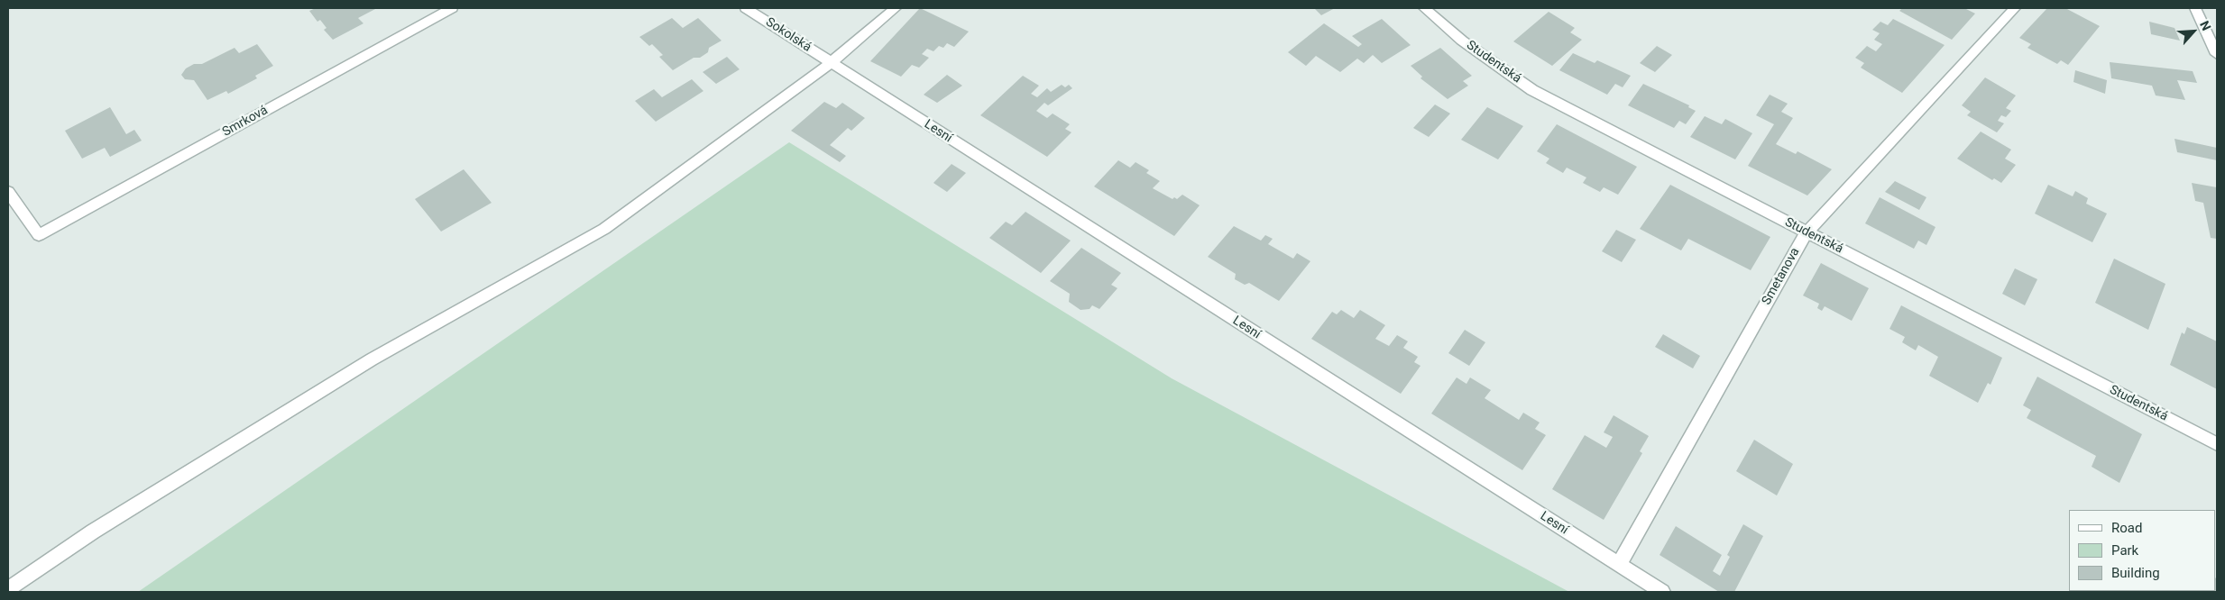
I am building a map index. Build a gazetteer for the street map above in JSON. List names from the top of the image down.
{
  "streets": {
    "street": [
      "Sokolská",
      "Studentská",
      "Smrková",
      "Lesní",
      "Smetanova"
    ]
  },
  "crossings": [
    ["Sokolská", "Lesní"],
    ["Studentská", "Smetanova"],
    ["Lesní", "Smetanova"]
  ],
  "legend": ["Road", "Park", "Building"],
  "north": "top right"
}
